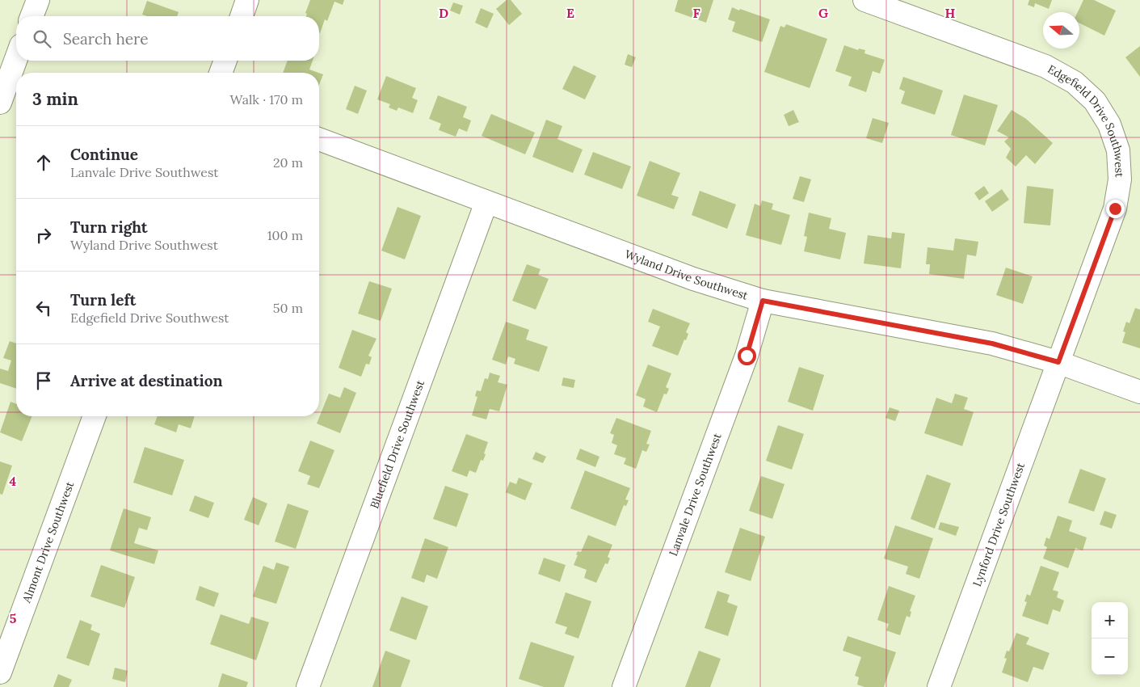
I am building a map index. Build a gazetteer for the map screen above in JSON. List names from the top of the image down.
{
  "streets": {
    "street": [
      "Edgefield Drive Southwest",
      "Wyland Drive Southwest",
      "Bluefield Drive Southwest",
      "Lanvale Drive Southwest",
      "Lynford Drive Southwest",
      "Almont Drive Southwest"
    ]
  },
  "crossings": [
    ["Edgefield Drive Southwest", "Wyland Drive Southwest"],
    ["Edgefield Drive Southwest", "Lynford Drive Southwest"],
    ["Wyland Drive Southwest", "Bluefield Drive Southwest"],
    ["Wyland Drive Southwest", "Lanvale Drive Southwest"],
    ["Wyland Drive Southwest", "Lynford Drive Southwest"]
  ],
  "north": "left",
  "page": {
    "search": "Search here",
    "heading": ["3 min", "Walk · 170 m"],
    "list": [
      ["Continue", "Lanvale Drive Southwest", "20 m"],
      ["Turn right", "Wyland Drive Southwest", "100 m"],
      ["Turn left", "Edgefield Drive Southwest", "50 m"],
      "Arrive at destination"
    ],
    "map_buttons": ["+", "−"]
  },
  "grid": {
    "columns": [
      "D",
      "E",
      "F",
      "G",
      "H"
    ],
    "rows": ["4", "5"]
  }
}
